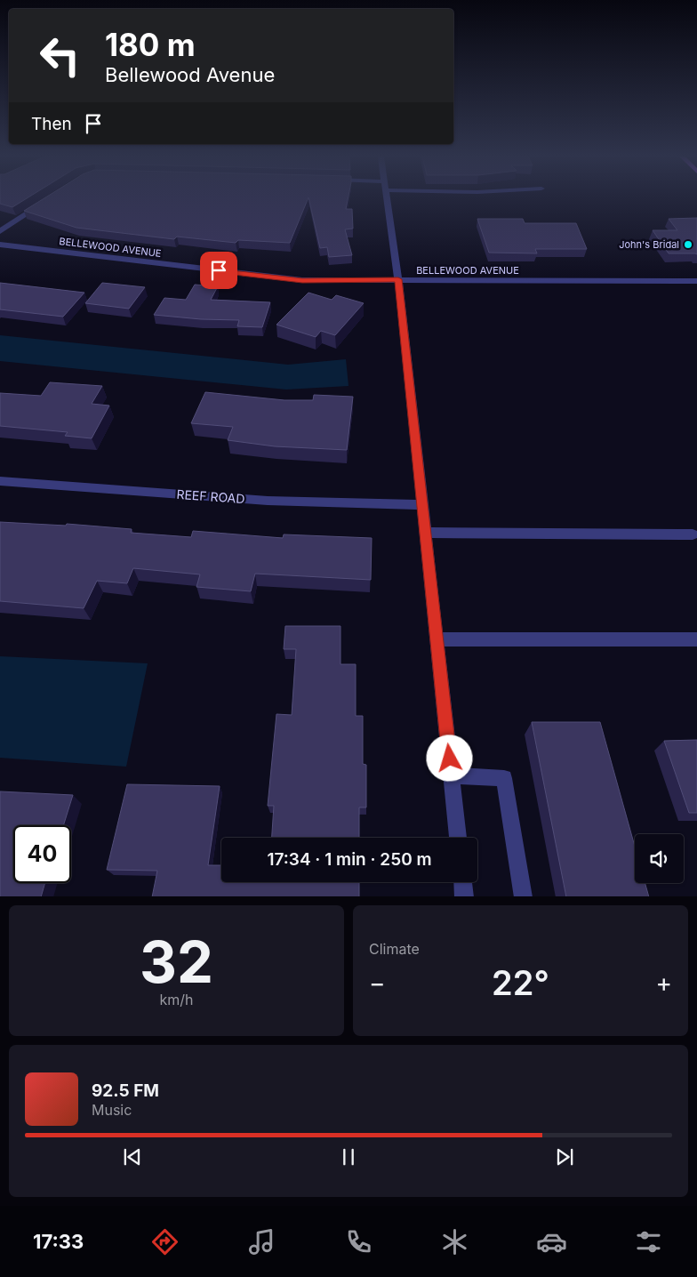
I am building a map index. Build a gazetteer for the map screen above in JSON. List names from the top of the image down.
{
  "streets": {
    "street": ["BELLEWOOD AVENUE", "REEF ROAD"]
  },
  "places": ["John's Bridal"],
  "page": {
    "turn": ["180 m", "Bellewood Avenue"],
    "then": "Then",
    "limit": "40",
    "trip": "17:34 · 1 min · 250 m",
    "tile": [
      ["32", "km/h"],
      "Climate"
    ],
    "heat": ["−", "22°", "+"],
    "song": ["92.5 FM", "Music"],
    "tabs": "17:33"
  }
}
